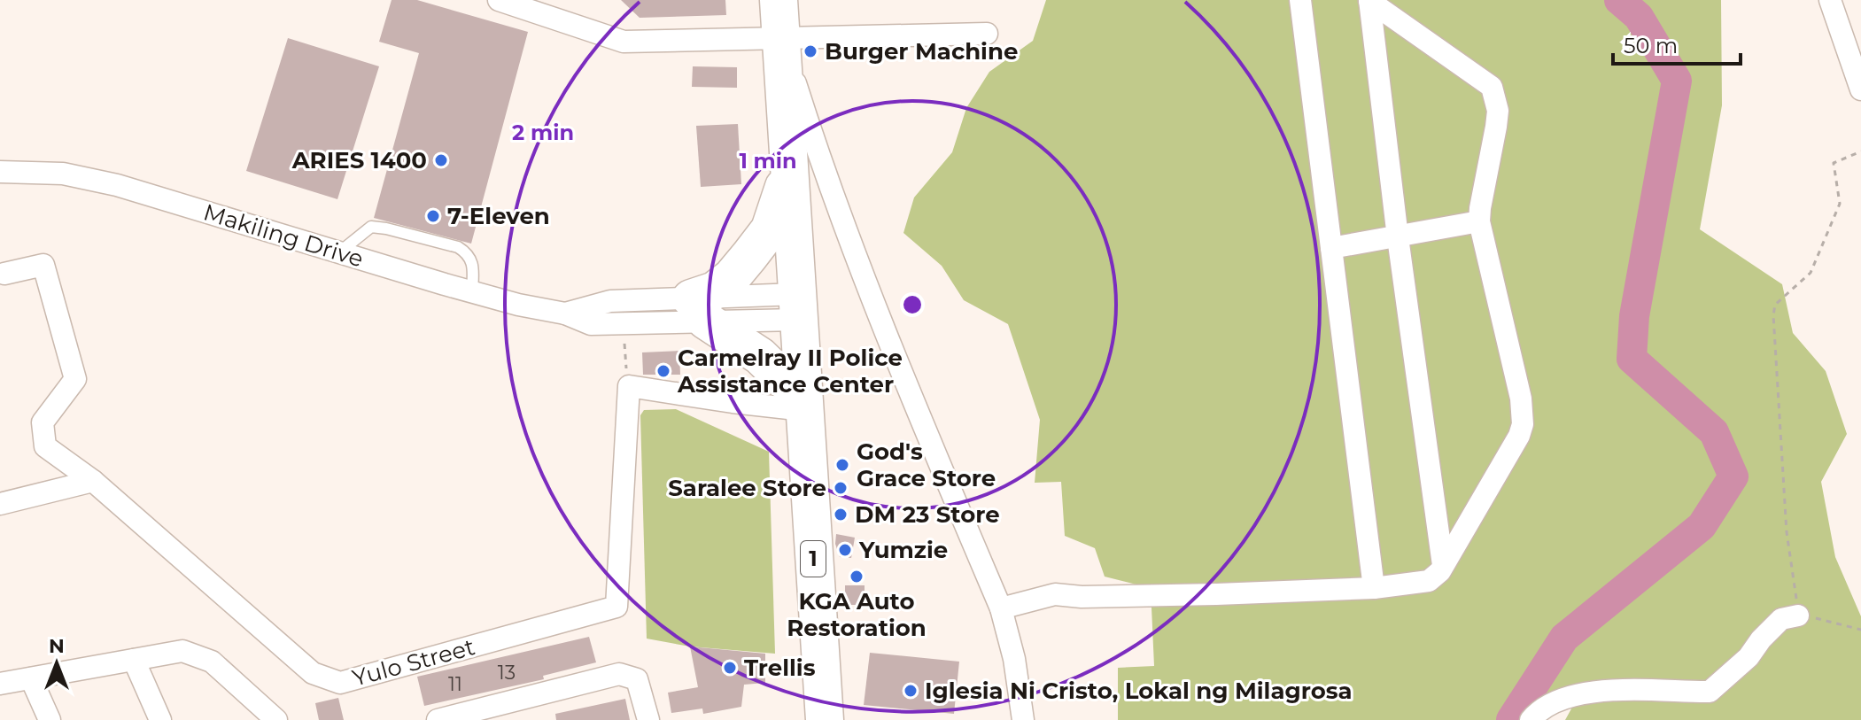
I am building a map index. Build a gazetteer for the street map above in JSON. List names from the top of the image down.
{
  "streets": {
    "highway": ["1"],
    "street": ["Makiling Drive", "Yulo Street"]
  },
  "crossings": [
    ["Makiling Drive", "1"]
  ],
  "places": [
    "Burger Machine",
    "ARIES 1400",
    "7-Eleven",
    "Carmelray II Police Assistance Center",
    "God's Grace Store",
    "Saralee Store",
    "DM 23 Store",
    "Yumzie",
    "KGA Auto Restoration",
    "Trellis",
    "Iglesia Ni Cristo, Lokal ng Milagrosa"
  ],
  "house_numbers": ["13", "11"],
  "scale_bar": "50 m",
  "north": "top",
  "rings": ["2 min", "1 min"]
}
